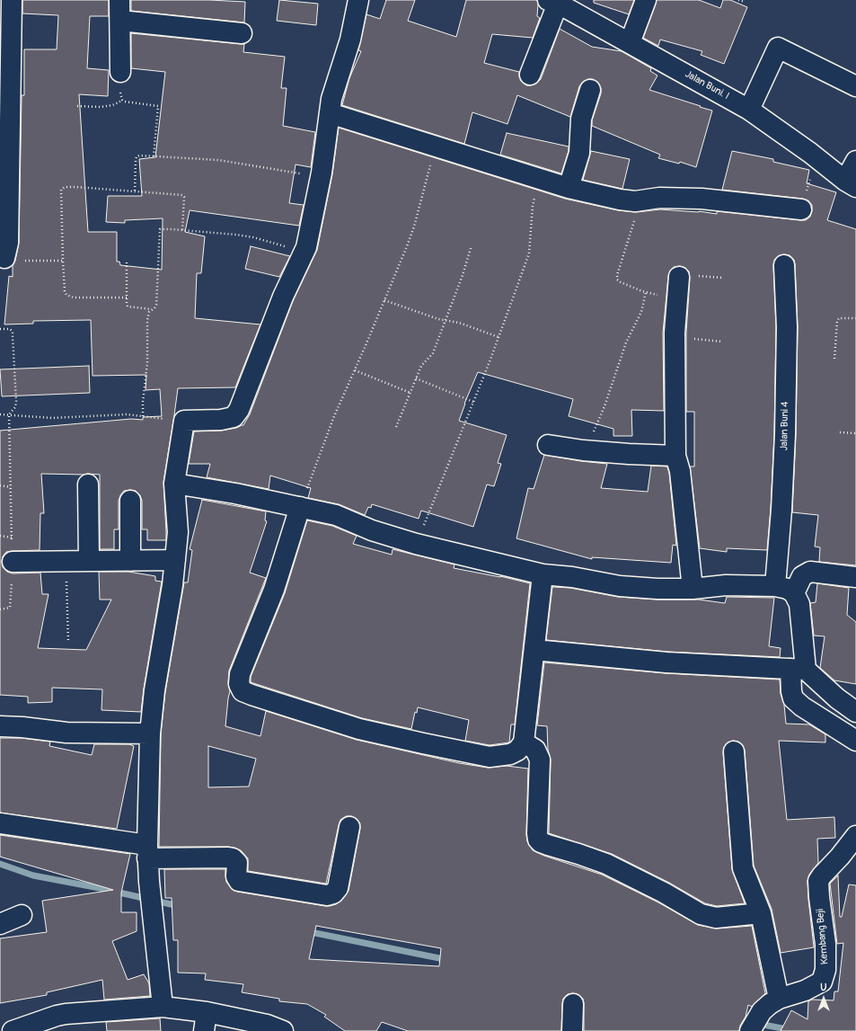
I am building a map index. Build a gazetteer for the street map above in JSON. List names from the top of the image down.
{
  "streets": {
    "street": ["Jalan Buni. I", "Jalan Buni 4", "Kembang Beji"]
  },
  "north": "top"
}
